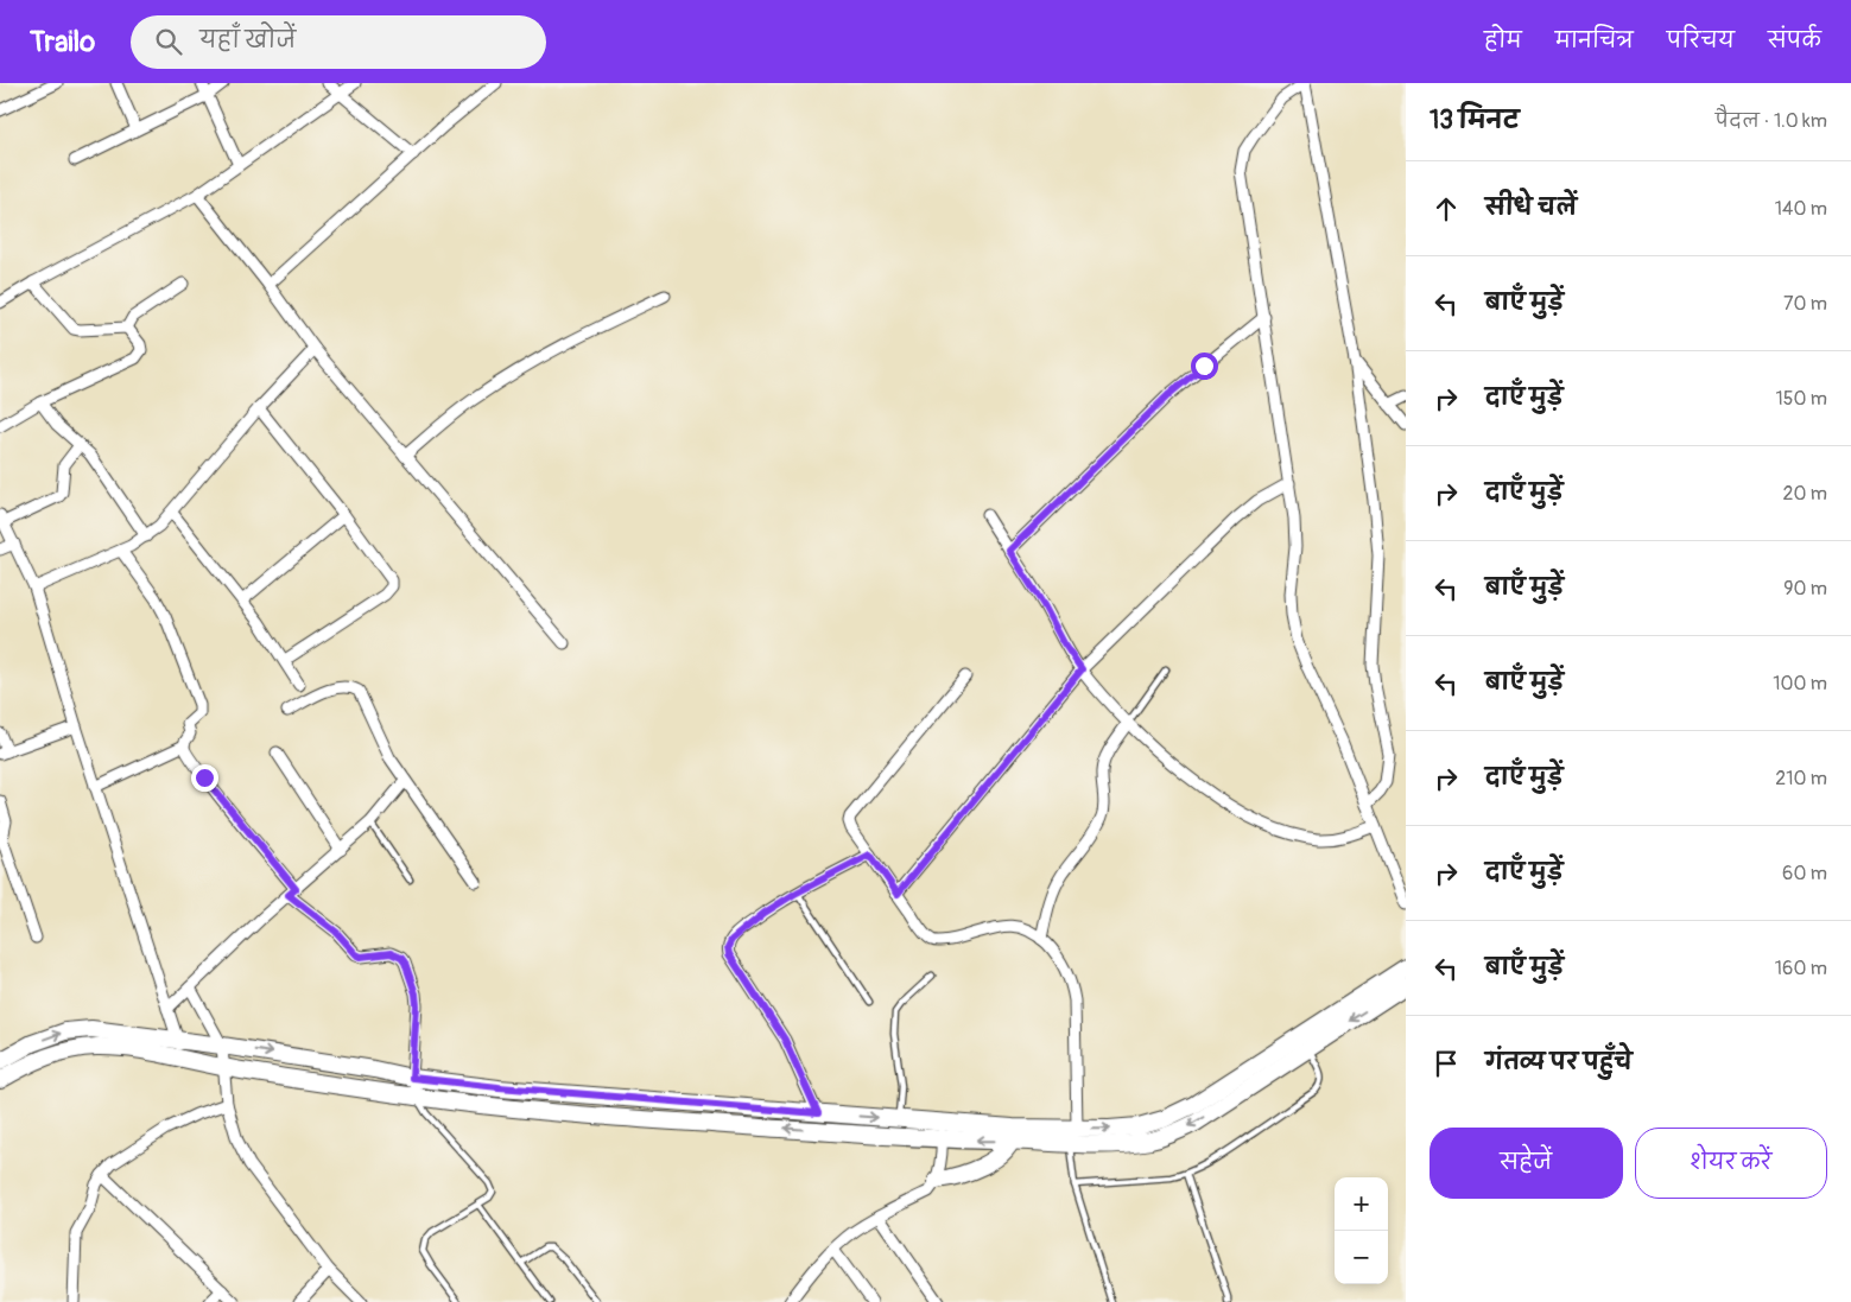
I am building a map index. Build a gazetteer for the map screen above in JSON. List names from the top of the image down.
{
  "page": {
    "header": "Trailo",
    "search": "यहाँ खोजें",
    "nav": [
      "होम",
      "मानचित्र",
      "परिचय",
      "संपर्क"
    ],
    "heading": ["13 मिनट", "पैदल · 1.0 km"],
    "list": [
      ["सीधे चलें", "140 m"],
      ["बाएँ मुड़ें", "70 m"],
      ["दाएँ मुड़ें", "150 m"],
      ["दाएँ मुड़ें", "20 m"],
      ["बाएँ मुड़ें", "90 m"],
      ["बाएँ मुड़ें", "100 m"],
      ["दाएँ मुड़ें", "210 m"],
      ["दाएँ मुड़ें", "60 m"],
      ["बाएँ मुड़ें", "160 m"],
      "गंतव्य पर पहुँचे"
    ],
    "buttons": ["सहेजें", "शेयर करें"],
    "map_buttons": ["+", "−"]
  }
}
